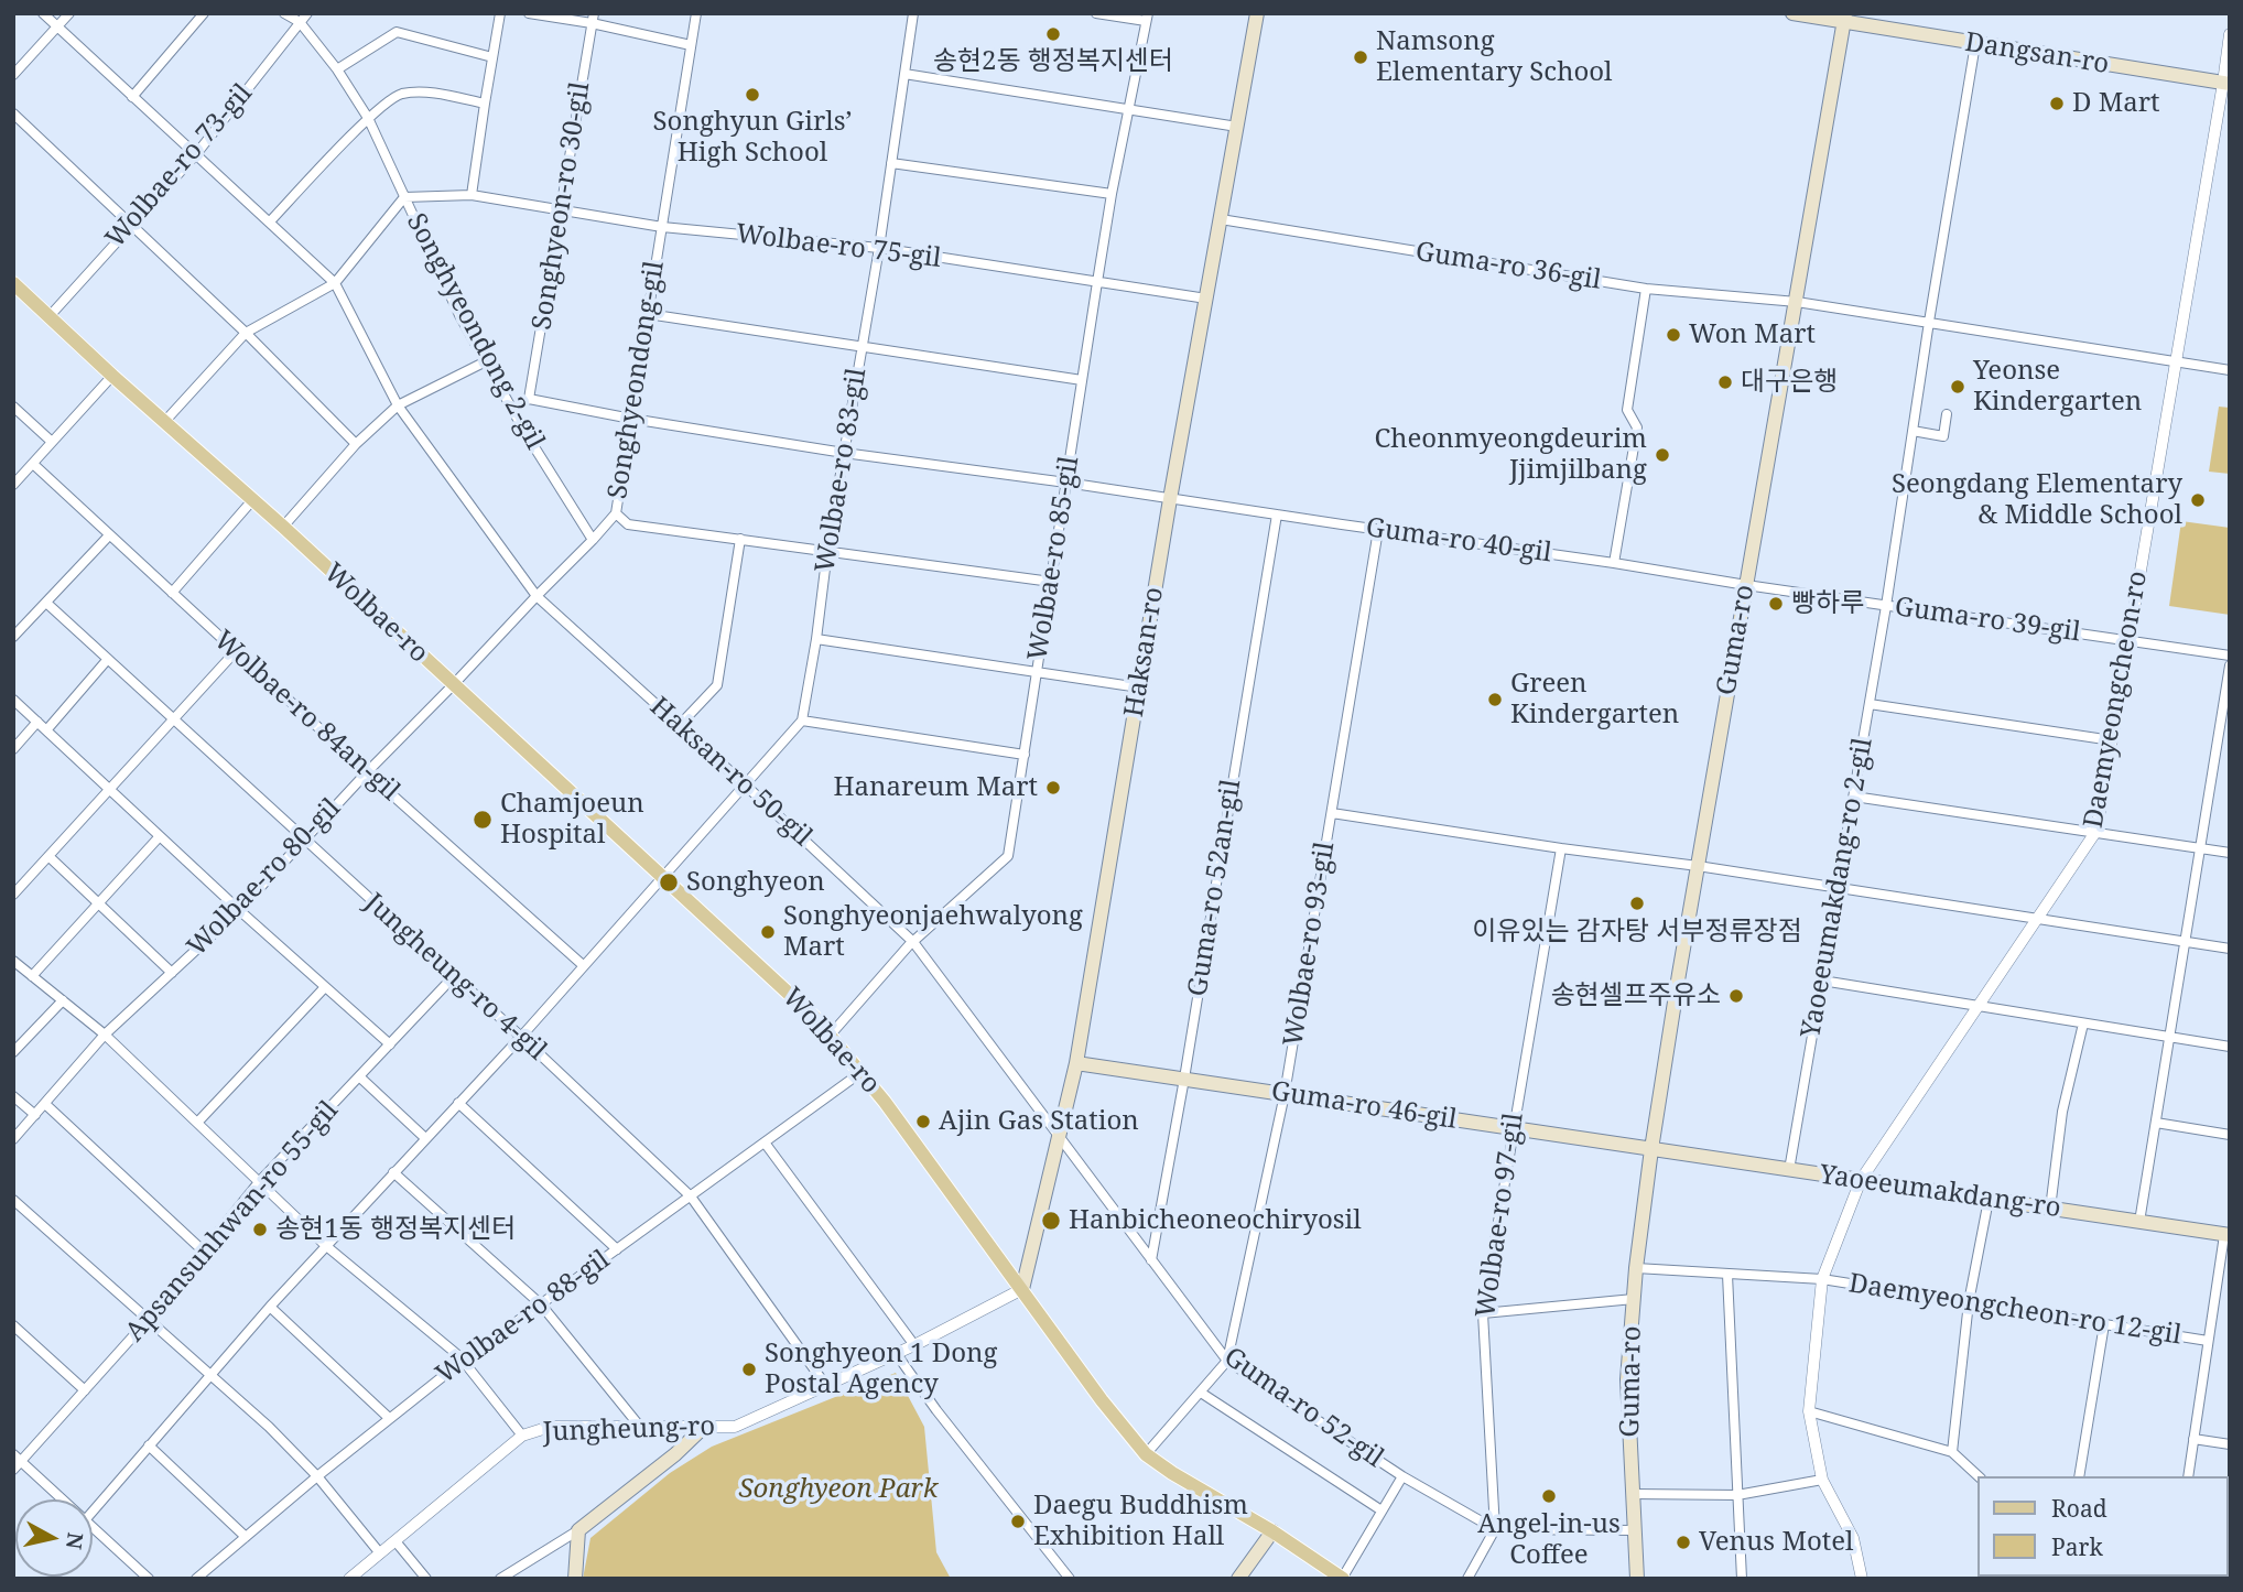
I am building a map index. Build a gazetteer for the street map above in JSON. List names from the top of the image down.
{
  "streets": {
    "main road": [
      "Dangsan-ro",
      "Wolbae-ro",
      "Guma-ro",
      "Haksan-ro",
      "Guma-ro 46-gil",
      "Yaoeeumakdang-ro"
    ],
    "street": [
      "Wolbae-ro 73-gil",
      "Songhyeon-ro 30-gil",
      "Wolbae-ro 75-gil",
      "Guma-ro 36-gil",
      "Songhyeondong 2-gil",
      "Songhyeondong-gil",
      "Wolbae-ro 83-gil",
      "Guma-ro 40-gil",
      "Wolbae-ro 85-gil",
      "Guma-ro 39-gil",
      "Daemyeongcheon-ro",
      "Wolbae-ro 84an-gil",
      "Haksan-ro 50-gil",
      "Wolbae-ro 80-gil",
      "Guma-ro 52an-gil",
      "Yaoeeumakdang-ro 2-gil",
      "Wolbae-ro 93-gil",
      "Jungheung-ro 4-gil",
      "Wolbae-ro 97-gil",
      "Apsansunhwan-ro 55-gil",
      "Daemyeongcheon-ro 12-gil",
      "Wolbae-ro 88-gil",
      "Guma-ro 52-gil",
      "Jungheung-ro"
    ]
  },
  "crossings": [
    ["Dangsan-ro", "Guma-ro"],
    ["Dangsan-ro", "Daemyeongcheon-ro"],
    ["Dangsan-ro", "Yaoeeumakdang-ro 2-gil"],
    ["Wolbae-ro 73-gil", "Songhyeondong 2-gil"],
    ["Wolbae-ro 73-gil", "Wolbae-ro"],
    ["Wolbae-ro 73-gil", "Haksan-ro 50-gil"],
    ["Songhyeon-ro 30-gil", "Wolbae-ro 75-gil"],
    ["Songhyeon-ro 30-gil", "Guma-ro 40-gil"],
    ["Wolbae-ro 75-gil", "Songhyeondong 2-gil"],
    ["Wolbae-ro 75-gil", "Songhyeondong-gil"],
    ["Wolbae-ro 75-gil", "Wolbae-ro 83-gil"],
    ["Wolbae-ro 75-gil", "Wolbae-ro 85-gil"],
    ["Wolbae-ro 75-gil", "Haksan-ro"],
    ["Guma-ro 36-gil", "Guma-ro"],
    ["Guma-ro 36-gil", "Haksan-ro"],
    ["Guma-ro 36-gil", "Daemyeongcheon-ro"],
    ["Guma-ro 36-gil", "Yaoeeumakdang-ro 2-gil"],
    ["Songhyeondong 2-gil", "Songhyeondong-gil"],
    ["Songhyeondong-gil", "Guma-ro 40-gil"],
    ["Songhyeondong-gil", "Wolbae-ro"],
    ["Songhyeondong-gil", "Haksan-ro 50-gil"],
    ["Songhyeondong-gil", "Wolbae-ro 80-gil"],
    ["Wolbae-ro 83-gil", "Guma-ro 40-gil"],
    ["Guma-ro 40-gil", "Wolbae-ro 85-gil"],
    ["Guma-ro 40-gil", "Guma-ro 39-gil"],
    ["Guma-ro 40-gil", "Guma-ro"],
    ["Guma-ro 40-gil", "Haksan-ro"],
    ["Guma-ro 40-gil", "Guma-ro 52an-gil"],
    ["Guma-ro 40-gil", "Wolbae-ro 93-gil"],
    ["Wolbae-ro 85-gil", "Wolbae-ro"],
    ["Wolbae-ro 85-gil", "Haksan-ro 50-gil"],
    ["Wolbae-ro", "Haksan-ro"],
    ["Wolbae-ro", "Wolbae-ro 80-gil"],
    ["Wolbae-ro", "Wolbae-ro 93-gil"],
    ["Wolbae-ro", "Wolbae-ro 88-gil"],
    ["Wolbae-ro", "Guma-ro 52-gil"],
    ["Wolbae-ro", "Jungheung-ro"],
    ["Guma-ro 39-gil", "Guma-ro"],
    ["Guma-ro 39-gil", "Daemyeongcheon-ro"],
    ["Guma-ro 39-gil", "Yaoeeumakdang-ro 2-gil"],
    ["Guma-ro", "Guma-ro 46-gil"],
    ["Guma-ro", "Yaoeeumakdang-ro"],
    ["Guma-ro", "Guma-ro 52-gil"],
    ["Haksan-ro", "Haksan-ro 50-gil"],
    ["Haksan-ro", "Guma-ro 46-gil"],
    ["Haksan-ro", "Guma-ro 52-gil"],
    ["Haksan-ro", "Jungheung-ro"],
    ["Daemyeongcheon-ro", "Yaoeeumakdang-ro"],
    ["Daemyeongcheon-ro", "Daemyeongcheon-ro 12-gil"],
    ["Wolbae-ro 84an-gil", "Wolbae-ro 80-gil"],
    ["Haksan-ro 50-gil", "Guma-ro 52-gil"],
    ["Wolbae-ro 80-gil", "Jungheung-ro 4-gil"],
    ["Guma-ro 52an-gil", "Guma-ro 46-gil"],
    ["Guma-ro 52an-gil", "Guma-ro 52-gil"],
    ["Yaoeeumakdang-ro 2-gil", "Yaoeeumakdang-ro"],
    ["Wolbae-ro 93-gil", "Guma-ro 46-gil"],
    ["Wolbae-ro 93-gil", "Guma-ro 52-gil"],
    ["Jungheung-ro 4-gil", "Apsansunhwan-ro 55-gil"],
    ["Jungheung-ro 4-gil", "Wolbae-ro 88-gil"],
    ["Jungheung-ro 4-gil", "Jungheung-ro"],
    ["Guma-ro 46-gil", "Yaoeeumakdang-ro"],
    ["Guma-ro 46-gil", "Wolbae-ro 97-gil"],
    ["Wolbae-ro 97-gil", "Guma-ro 52-gil"]
  ],
  "parks": ["Songhyeon Park"],
  "places": [
    "송현2동 행정복지센터",
    "Namsong Elementary School",
    "Songhyun Girls’ High School",
    "D Mart",
    "Won Mart",
    "대구은행",
    "Yeonse Kindergarten",
    "Cheonmyeongdeurim Jjimjilbang",
    "Seongdang Elementary & Middle School",
    "빵하루",
    "Green Kindergarten",
    "Hanareum Mart",
    "Chamjoeun Hospital",
    "Songhyeon",
    "이유있는 감자탕 서부정류장점",
    "Songhyeonjaehwalyong Mart",
    "송현셀프주유소",
    "Ajin Gas Station",
    "Hanbicheoneochiryosil",
    "송현1동 행정복지센터",
    "Songhyeon 1 Dong Postal Agency",
    "Angel-in-us Coffee",
    "Daegu Buddhism Exhibition Hall",
    "Venus Motel"
  ],
  "legend": ["Road", "Park"],
  "north": "right"
}
